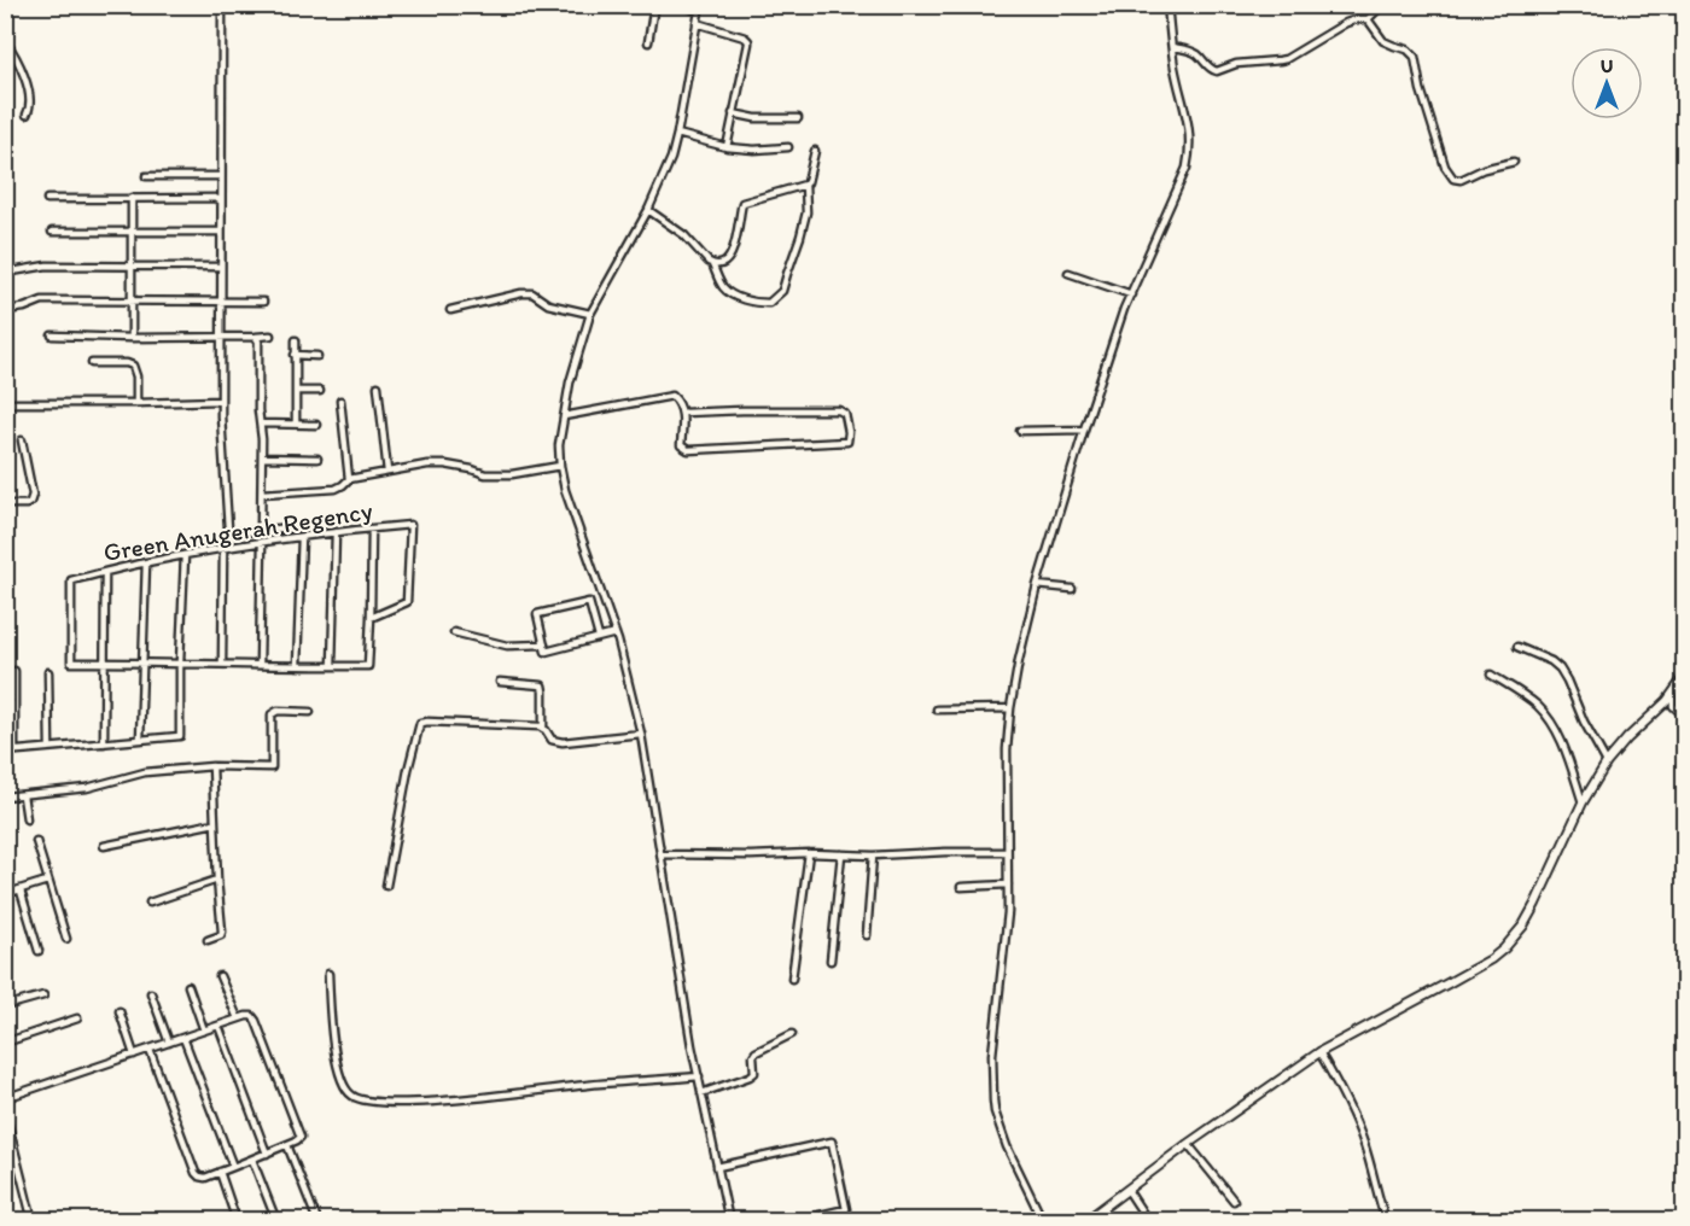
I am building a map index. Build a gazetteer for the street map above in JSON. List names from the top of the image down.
{
  "streets": {
    "street": ["Green Anugerah Regency"]
  },
  "north": "top"
}
